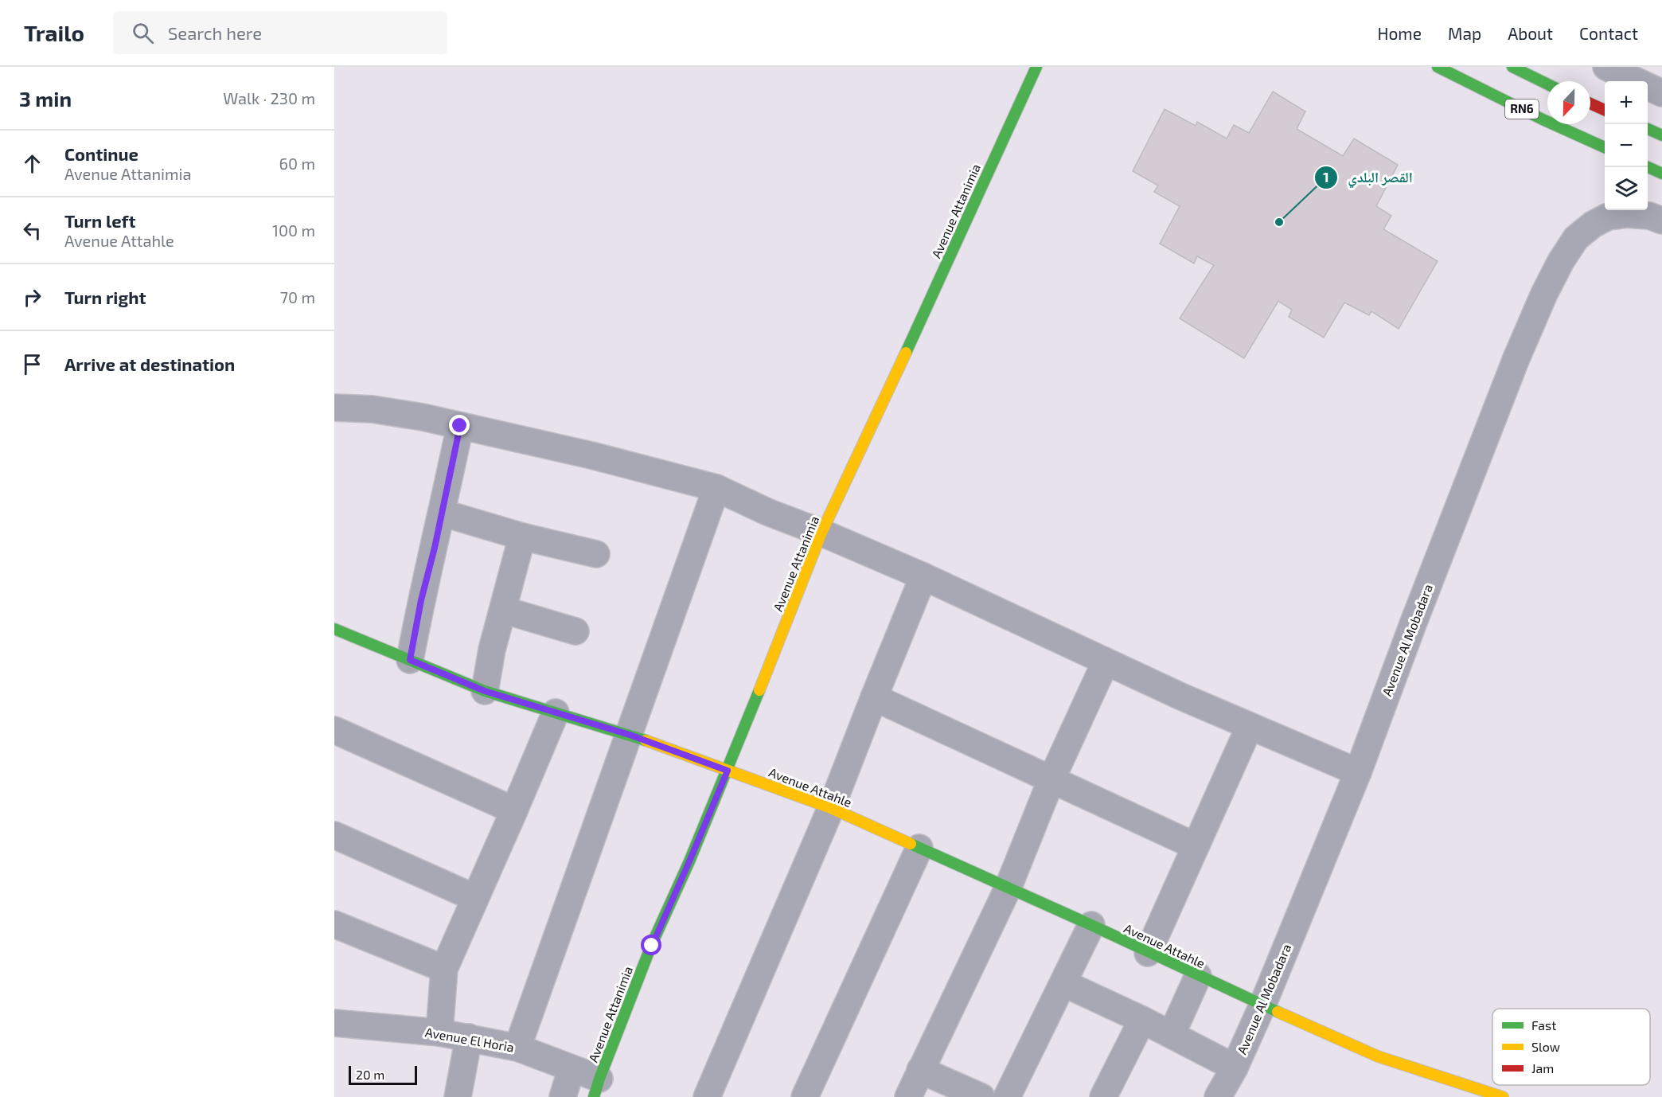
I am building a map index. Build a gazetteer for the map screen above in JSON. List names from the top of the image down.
{
  "streets": {
    "street": [
      "RN6",
      "Avenue Attanimia",
      "Avenue Al Mobadara",
      "Avenue Attahle",
      "Avenue El Horia"
    ]
  },
  "crossings": [
    ["Avenue Attanimia", "Avenue Attahle"],
    ["Avenue Attanimia", "Avenue El Horia"],
    ["Avenue Al Mobadara", "Avenue Attahle"]
  ],
  "places": ["القصر البلدي"],
  "legend": ["Fast", "Slow", "Jam"],
  "scale_bar": "20 m",
  "north": "bottom",
  "page": {
    "header": "Trailo",
    "search": "Search here",
    "nav": [
      "Home",
      "Map",
      "About",
      "Contact"
    ],
    "heading": ["3 min", "Walk · 230 m"],
    "map_buttons": ["+", "−"],
    "list": [
      ["Continue", "Avenue Attanimia", "60 m"],
      ["Turn left", "Avenue Attahle", "100 m"],
      ["Turn right", "70 m"],
      "Arrive at destination"
    ],
    "scale": "20 m"
  }
}
